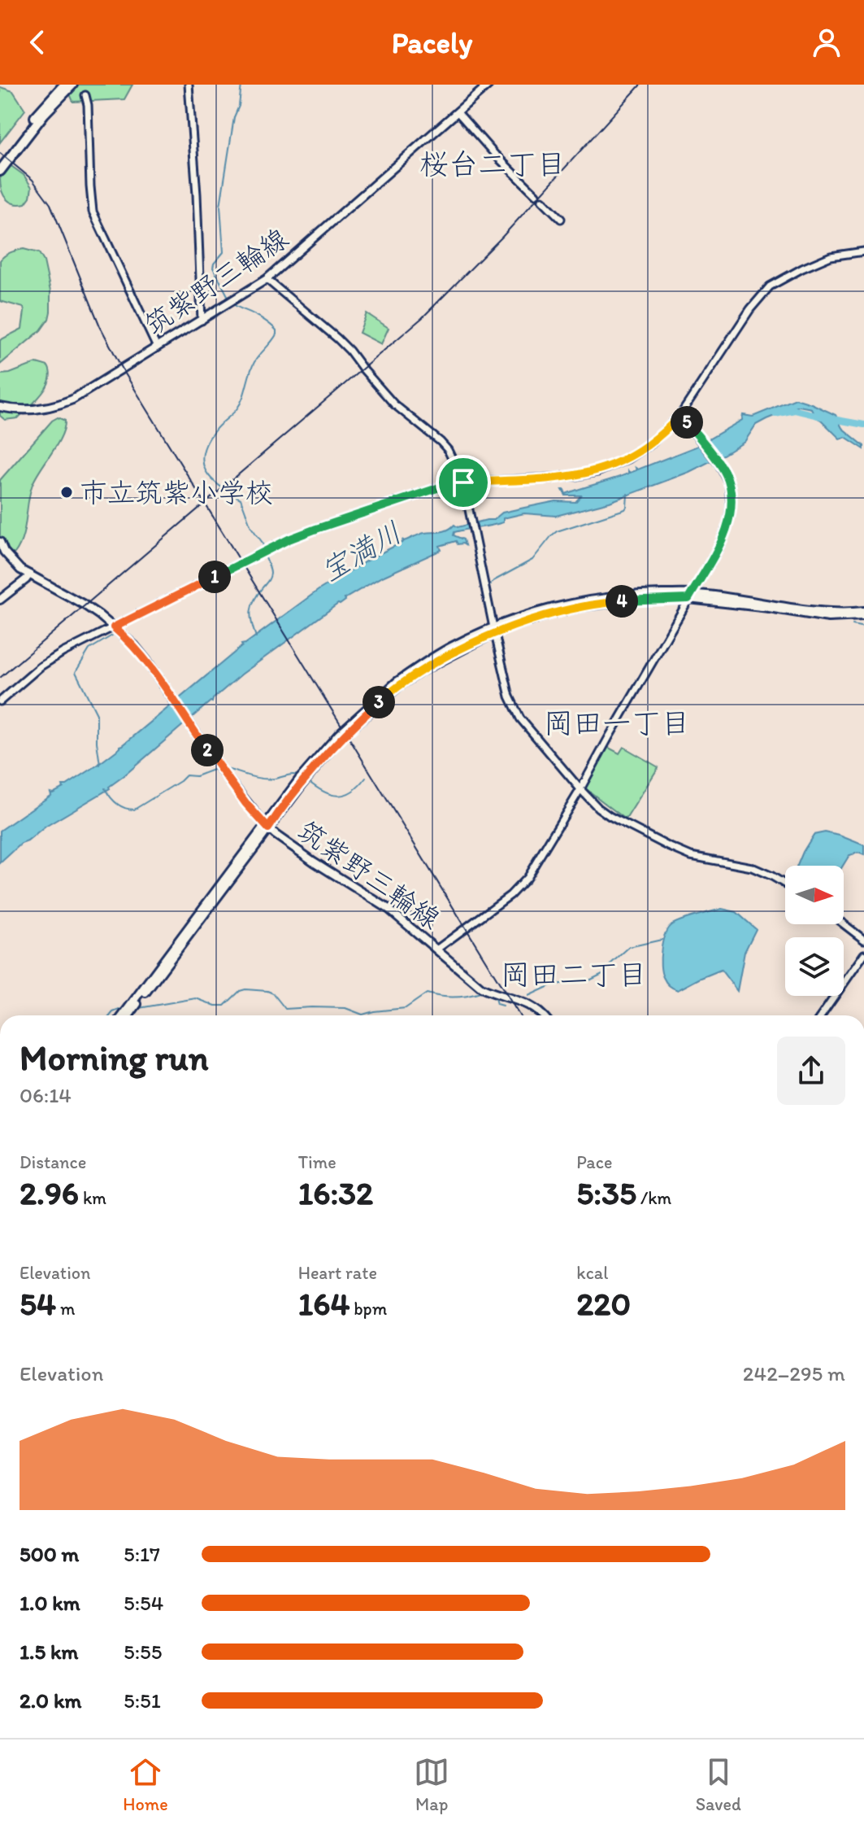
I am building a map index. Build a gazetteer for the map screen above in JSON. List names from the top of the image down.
{
  "streets": {
    "main road": ["筑紫野三輪線"]
  },
  "districts": ["桜台二丁目", "岡田一丁目", "岡田二丁目"],
  "water": ["宝満川"],
  "places": ["市立筑紫小学校"],
  "north": "right",
  "page": {
    "header": "Pacely",
    "pins": [
      "5",
      "1",
      "4",
      "3",
      "2"
    ],
    "heading": ["Morning run", "06:14"],
    "stats": [
      ["Distance", "2.96 km"],
      ["Time", "16:32"],
      ["Pace", "5:35 /km"],
      ["Elevation", "54 m"],
      ["Heart rate", "164 bpm"],
      ["kcal", "220"]
    ],
    "chart": ["Elevation", "242–295 m"],
    "list": [
      {
        "name": "500 m",
        "note": "5:17"
      },
      {
        "name": "1.0 km",
        "note": "5:54"
      },
      {
        "name": "1.5 km",
        "note": "5:55"
      },
      {
        "name": "2.0 km",
        "note": "5:51"
      }
    ],
    "tabs": ["Home", "Map", "Saved"]
  }
}
